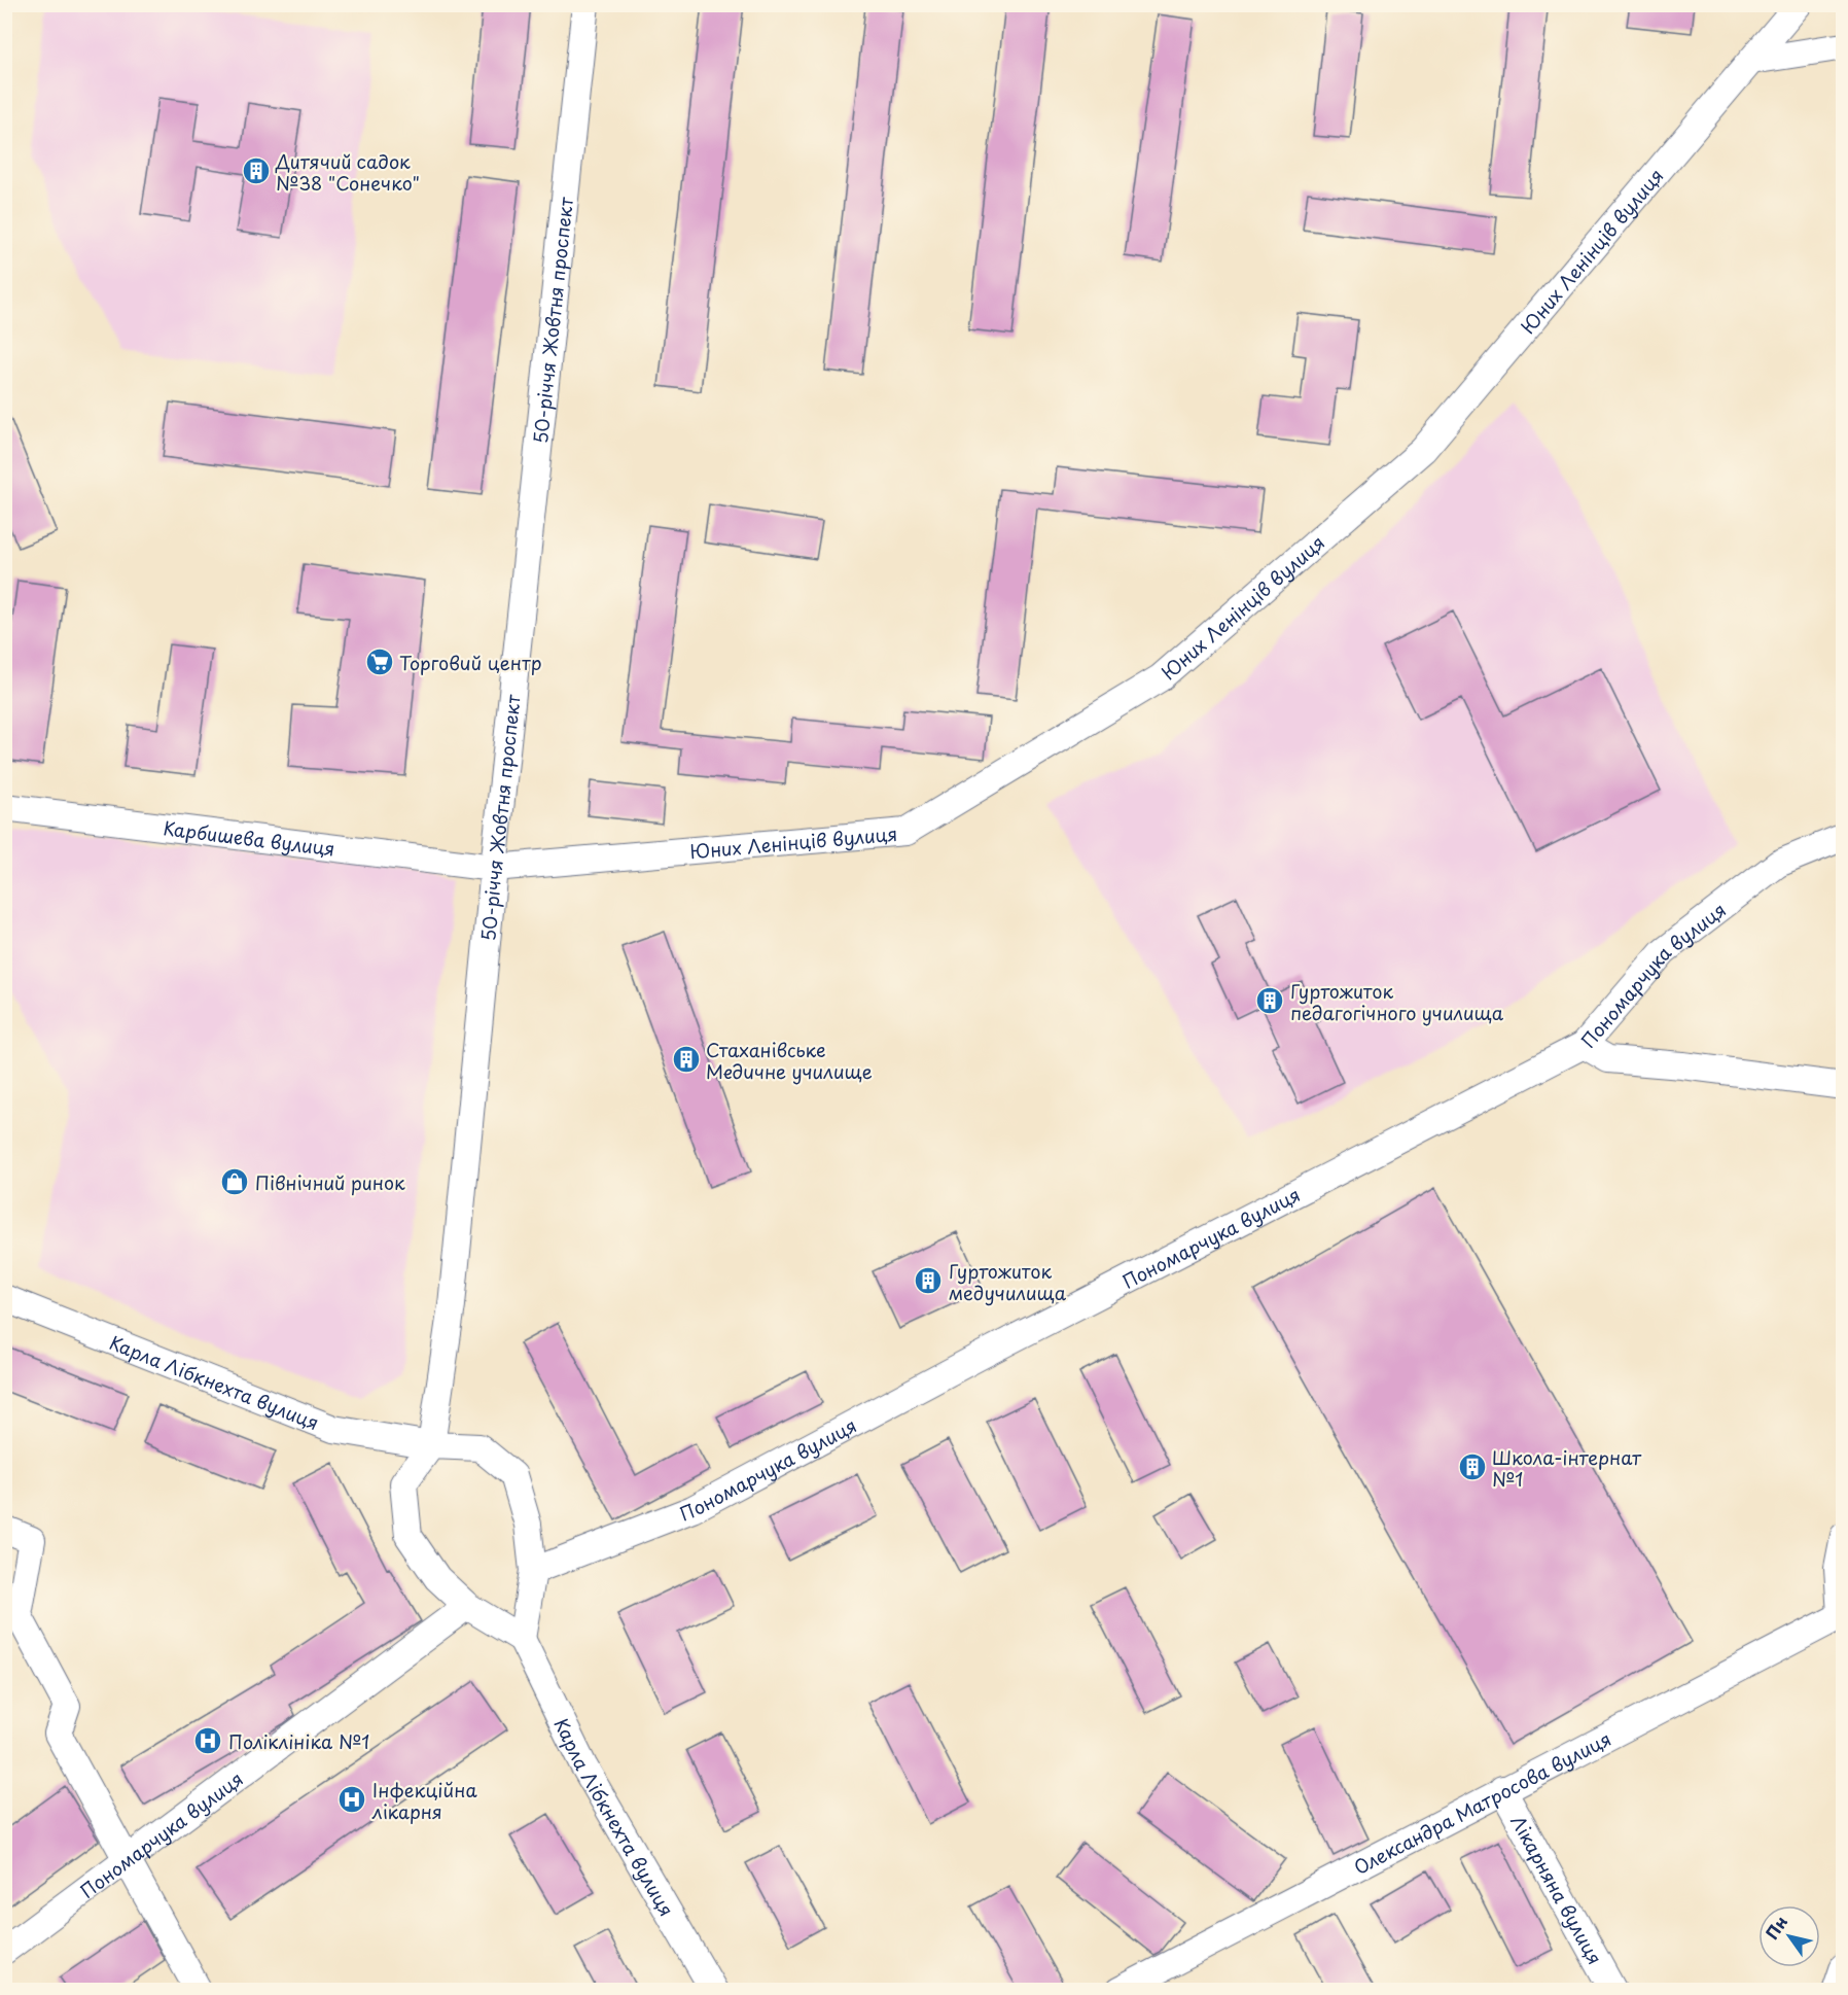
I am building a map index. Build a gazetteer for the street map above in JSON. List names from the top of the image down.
{
  "streets": {
    "street": [
      "Юних Ленінців вулиця",
      "50-річчя Жовтня проспект",
      "Карбишева вулиця",
      "Пономарчука вулиця",
      "Карла Лібкнехта вулиця",
      "Олександра Матросова вулиця",
      "Лікарняна вулиця"
    ]
  },
  "crossings": [
    ["Юних Ленінців вулиця", "50-річчя Жовтня проспект"],
    ["Юних Ленінців вулиця", "Карбишева вулиця"],
    ["50-річчя Жовтня проспект", "Карбишева вулиця"],
    ["50-річчя Жовтня проспект", "Карла Лібкнехта вулиця"],
    ["Пономарчука вулиця", "Карла Лібкнехта вулиця"],
    ["Олександра Матросова вулиця", "Лікарняна вулиця"]
  ],
  "places": {
    "building": [
      "Дитячий садок №38 \"Сонечко\"",
      "Гуртожиток педагогічного училища",
      "Стаханівське Медичне училище",
      "Гуртожиток медучилища",
      "Школа-інтернат №1"
    ],
    "supermarket": ["Торговий центр"],
    "shop": ["Північний ринок"],
    "hospital": ["Поліклініка №1", "Інфекційна лікарня"]
  },
  "north": "top left"
}
